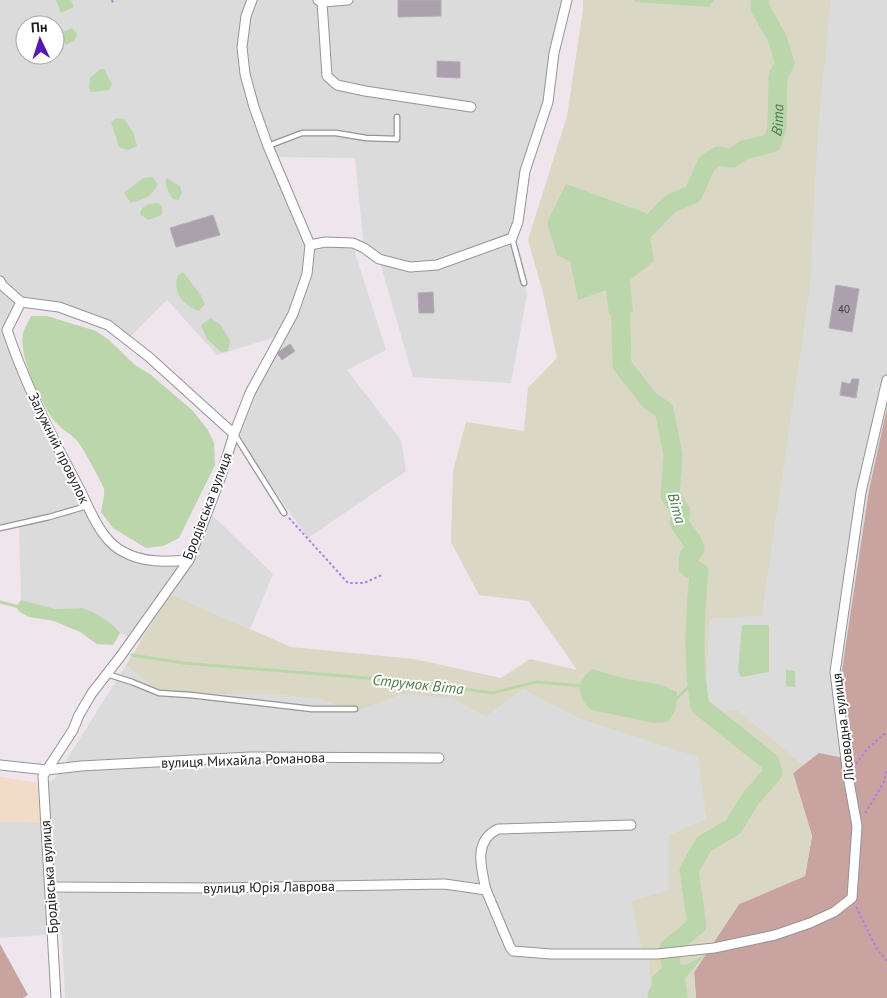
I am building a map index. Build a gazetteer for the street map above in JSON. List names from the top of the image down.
{
  "streets": {
    "street": [
      "Залужний провулок",
      "Бродівська вулиця",
      "Лісоводна вулиця",
      "вулиця Михайла Романова",
      "вулиця Юрія Лаврова"
    ]
  },
  "crossings": [
    ["Залужний провулок", "Бродівська вулиця"],
    ["Бродівська вулиця", "вулиця Михайла Романова"],
    ["Бродівська вулиця", "вулиця Юрія Лаврова"]
  ],
  "water": ["Віта", "Струмок Віта"],
  "house_numbers": ["40"],
  "north": "top"
}
